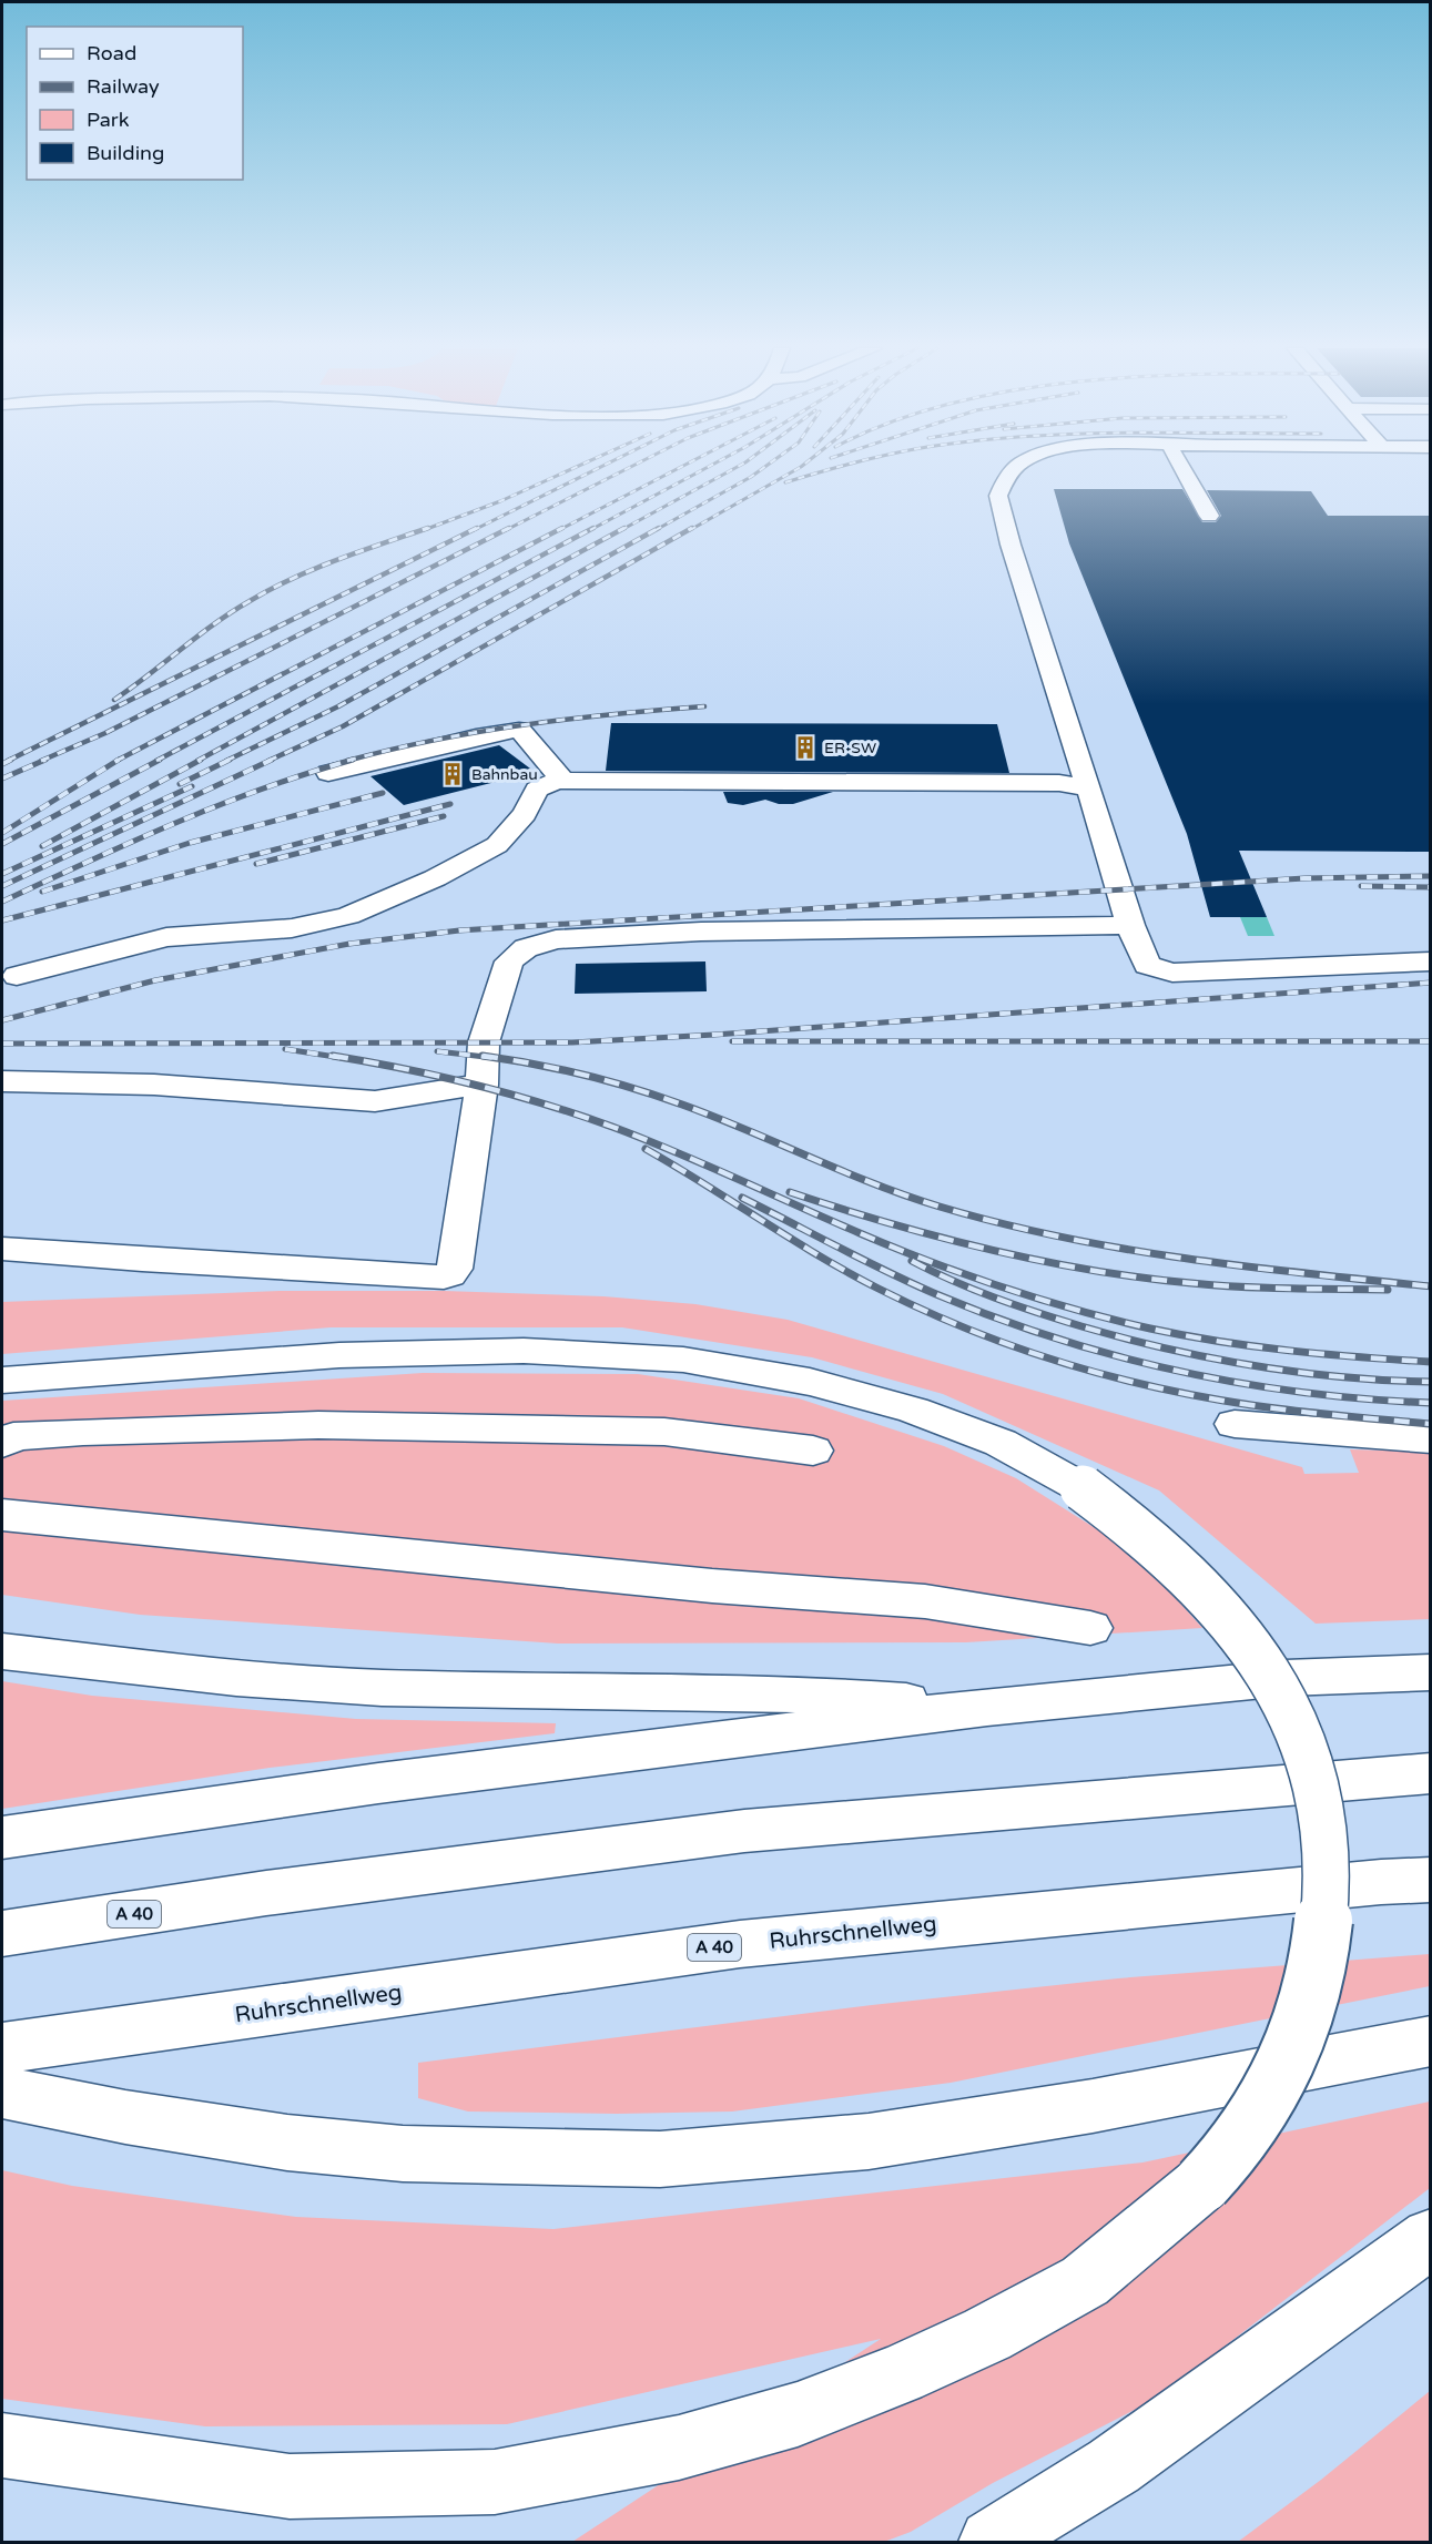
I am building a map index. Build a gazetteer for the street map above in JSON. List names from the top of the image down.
{
  "streets": {
    "main road": ["A 40", "Ruhrschnellweg"]
  },
  "places": {
    "building": ["ER-SW", "Bahnbau"]
  },
  "legend": [
    "Road",
    "Railway",
    "Park",
    "Building"
  ]
}
